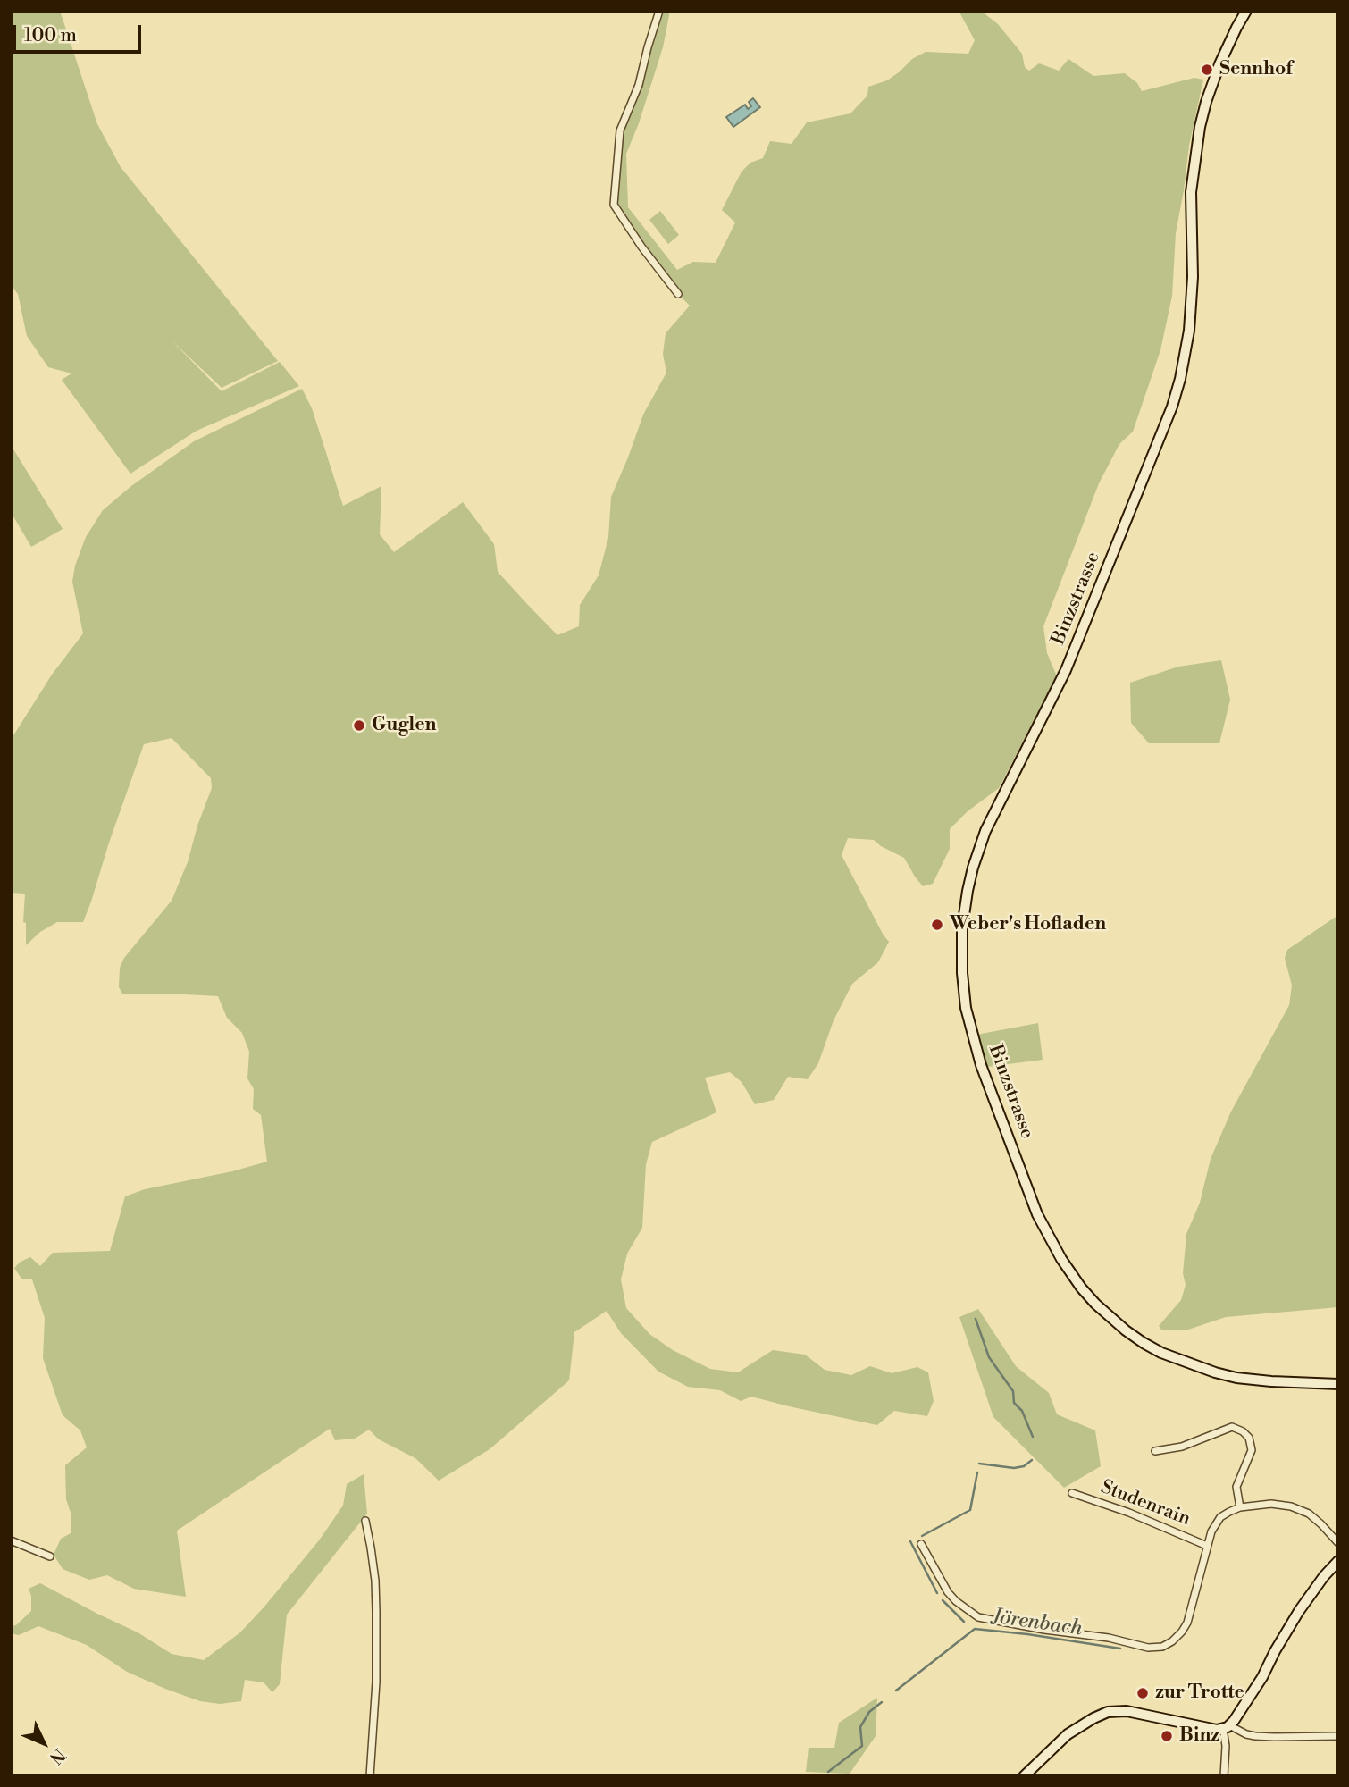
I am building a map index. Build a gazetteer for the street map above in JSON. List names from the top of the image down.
{
  "streets": {
    "main road": ["Binzstrasse"],
    "street": ["Studenrain"]
  },
  "water": ["Jörenbach"],
  "places": [
    "Sennhof",
    "Guglen",
    "Weber's Hofladen",
    "zur Trotte",
    "Binz"
  ],
  "scale_bar": "100 m",
  "north": "bottom right"
}
